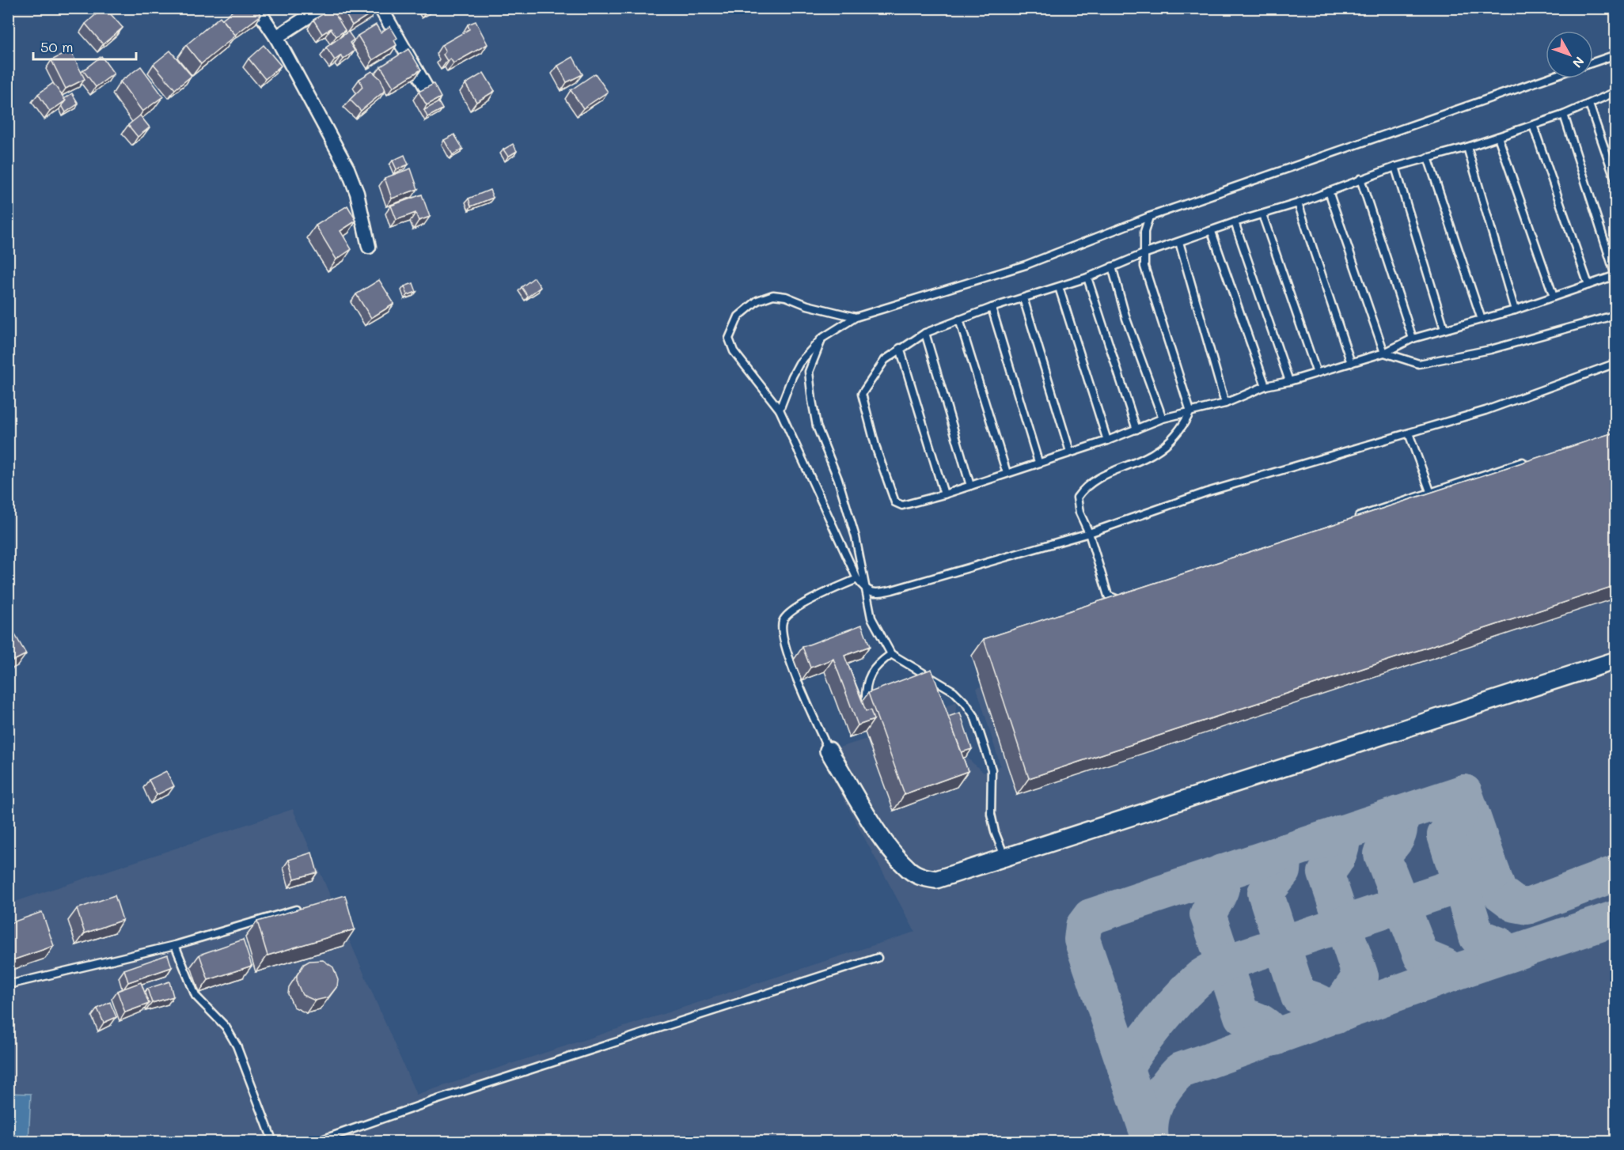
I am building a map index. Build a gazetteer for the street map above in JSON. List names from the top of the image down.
{
  "scale_bar": "50 m",
  "north": "bottom right"
}
